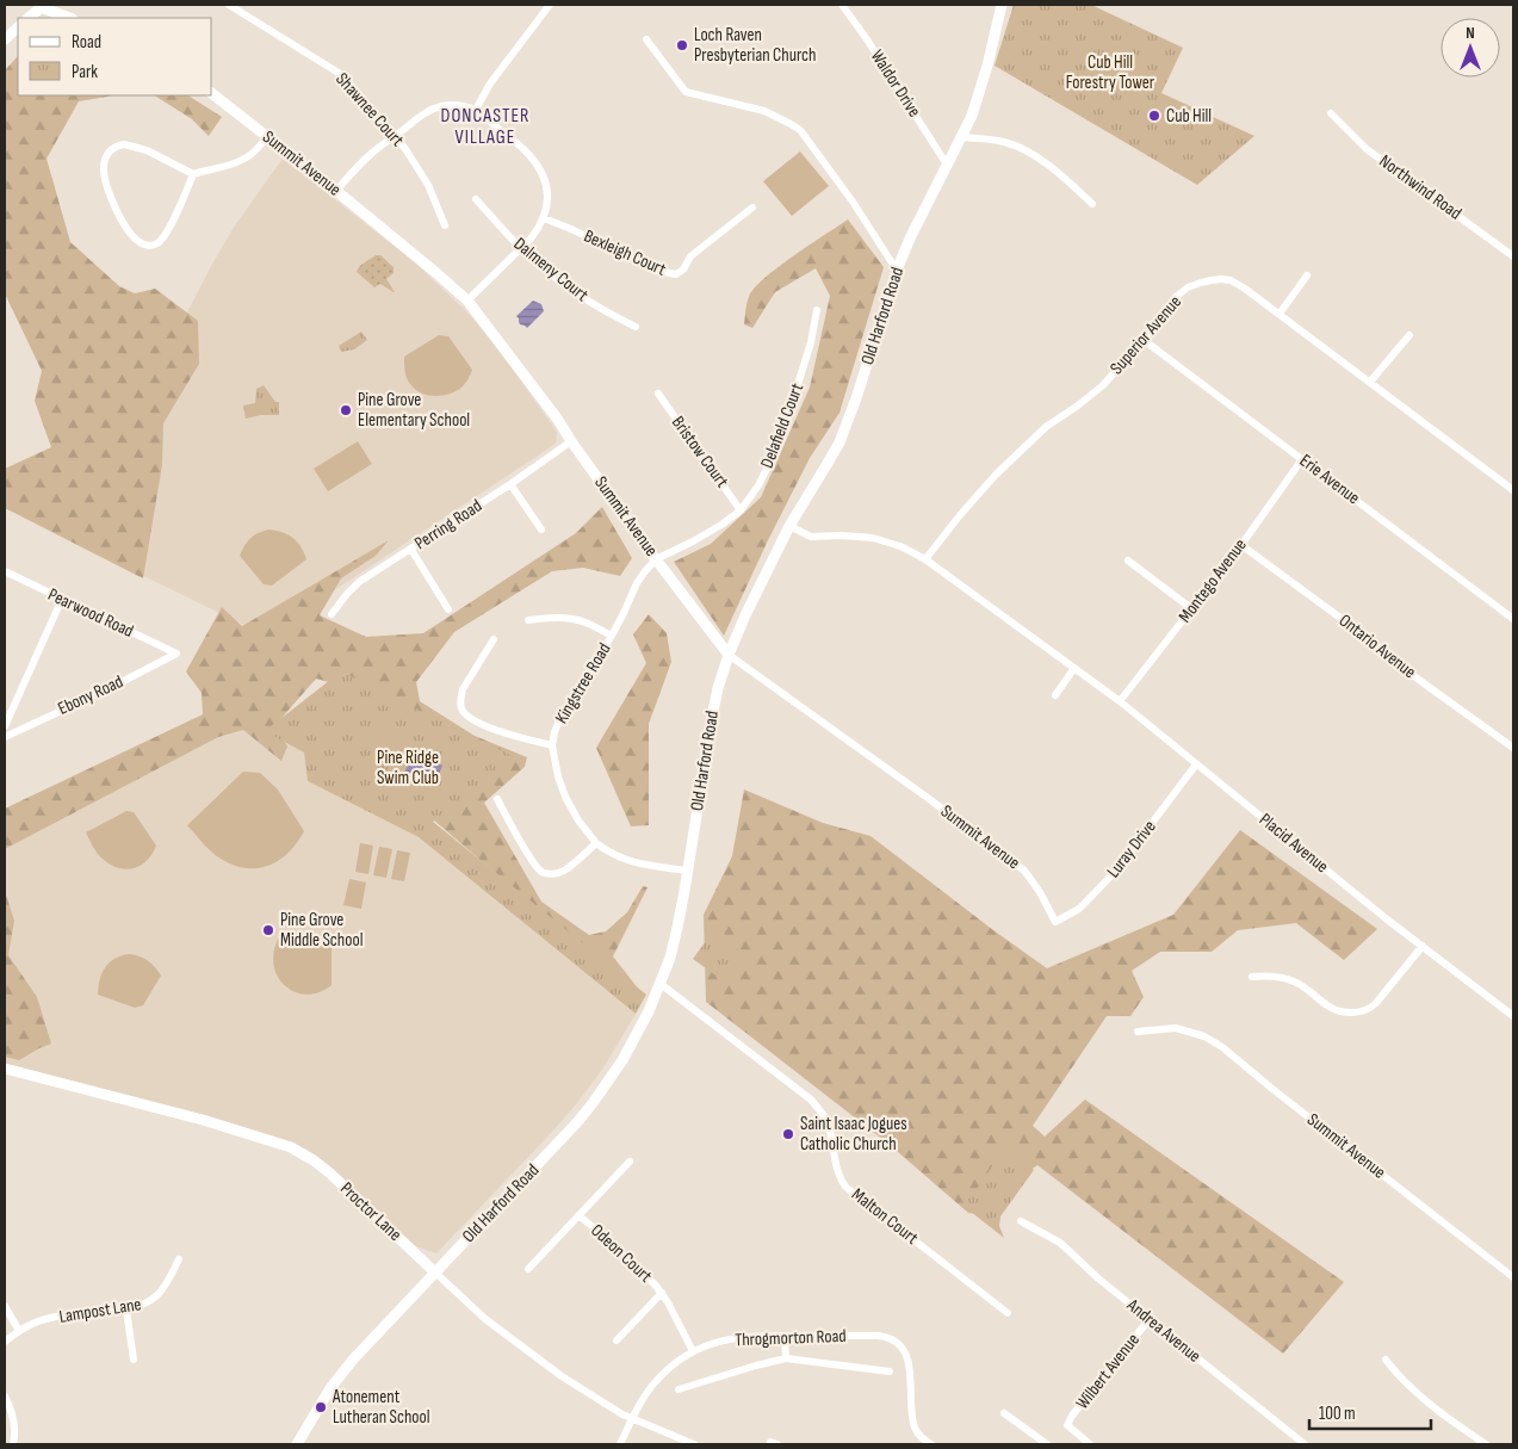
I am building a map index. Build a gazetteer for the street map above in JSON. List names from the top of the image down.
{
  "streets": {
    "street": [
      "Waldor Drive",
      "Shawnee Court",
      "Summit Avenue",
      "Northwind Road",
      "Bexleigh Court",
      "Dalmeny Court",
      "Old Harford Road",
      "Superior Avenue",
      "Delafield Court",
      "Bristow Court",
      "Erie Avenue",
      "Perring Road",
      "Montego Avenue",
      "Pearwood Road",
      "Ontario Avenue",
      "Kingstree Road",
      "Ebony Road",
      "Placid Avenue",
      "Luray Drive",
      "Proctor Lane",
      "Malton Court",
      "Odeon Court",
      "Lampost Lane",
      "Andrea Avenue",
      "Throgmorton Road",
      "Wilbert Avenue"
    ]
  },
  "crossings": [
    ["Waldor Drive", "Old Harford Road"],
    ["Shawnee Court", "Summit Avenue"],
    ["Shawnee Court", "Bexleigh Court"],
    ["Shawnee Court", "Dalmeny Court"],
    ["Summit Avenue", "Bexleigh Court"],
    ["Summit Avenue", "Dalmeny Court"],
    ["Summit Avenue", "Old Harford Road"],
    ["Summit Avenue", "Delafield Court"],
    ["Summit Avenue", "Perring Road"],
    ["Summit Avenue", "Kingstree Road"],
    ["Summit Avenue", "Luray Drive"],
    ["Bexleigh Court", "Dalmeny Court"],
    ["Old Harford Road", "Placid Avenue"],
    ["Old Harford Road", "Proctor Lane"],
    ["Old Harford Road", "Malton Court"],
    ["Superior Avenue", "Erie Avenue"],
    ["Superior Avenue", "Placid Avenue"],
    ["Delafield Court", "Bristow Court"],
    ["Delafield Court", "Kingstree Road"],
    ["Erie Avenue", "Montego Avenue"],
    ["Montego Avenue", "Ontario Avenue"],
    ["Montego Avenue", "Placid Avenue"],
    ["Pearwood Road", "Ebony Road"],
    ["Placid Avenue", "Luray Drive"],
    ["Proctor Lane", "Throgmorton Road"],
    ["Odeon Court", "Throgmorton Road"],
    ["Andrea Avenue", "Wilbert Avenue"]
  ],
  "districts": ["DONCASTER VILLAGE"],
  "parks": ["Cub Hill Forestry Tower", "Pine Ridge Swim Club"],
  "places": [
    "Loch Raven Presbyterian Church",
    "Cub Hill",
    "Pine Grove Elementary School",
    "Pine Grove Middle School",
    "Saint Isaac Jogues Catholic Church",
    "Atonement Lutheran School"
  ],
  "legend": ["Road", "Park"],
  "scale_bar": "100 m",
  "north": "top"
}
